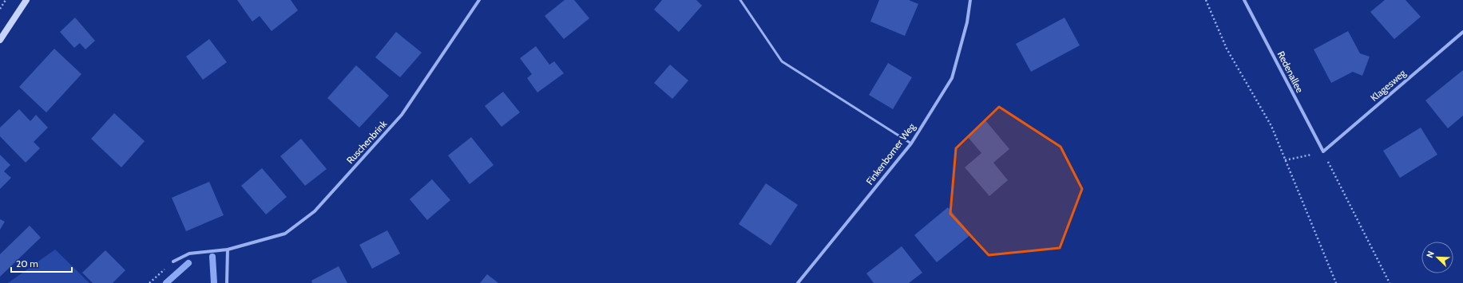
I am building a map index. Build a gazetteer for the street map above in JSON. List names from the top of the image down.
{
  "streets": {
    "street": [
      "Redenallee",
      "Klagesweg",
      "Ruschenbrink",
      "Finkenborner Weg"
    ]
  },
  "crossings": [
    ["Redenallee", "Klagesweg"]
  ],
  "scale_bar": "20 m",
  "north": "top left"
}
